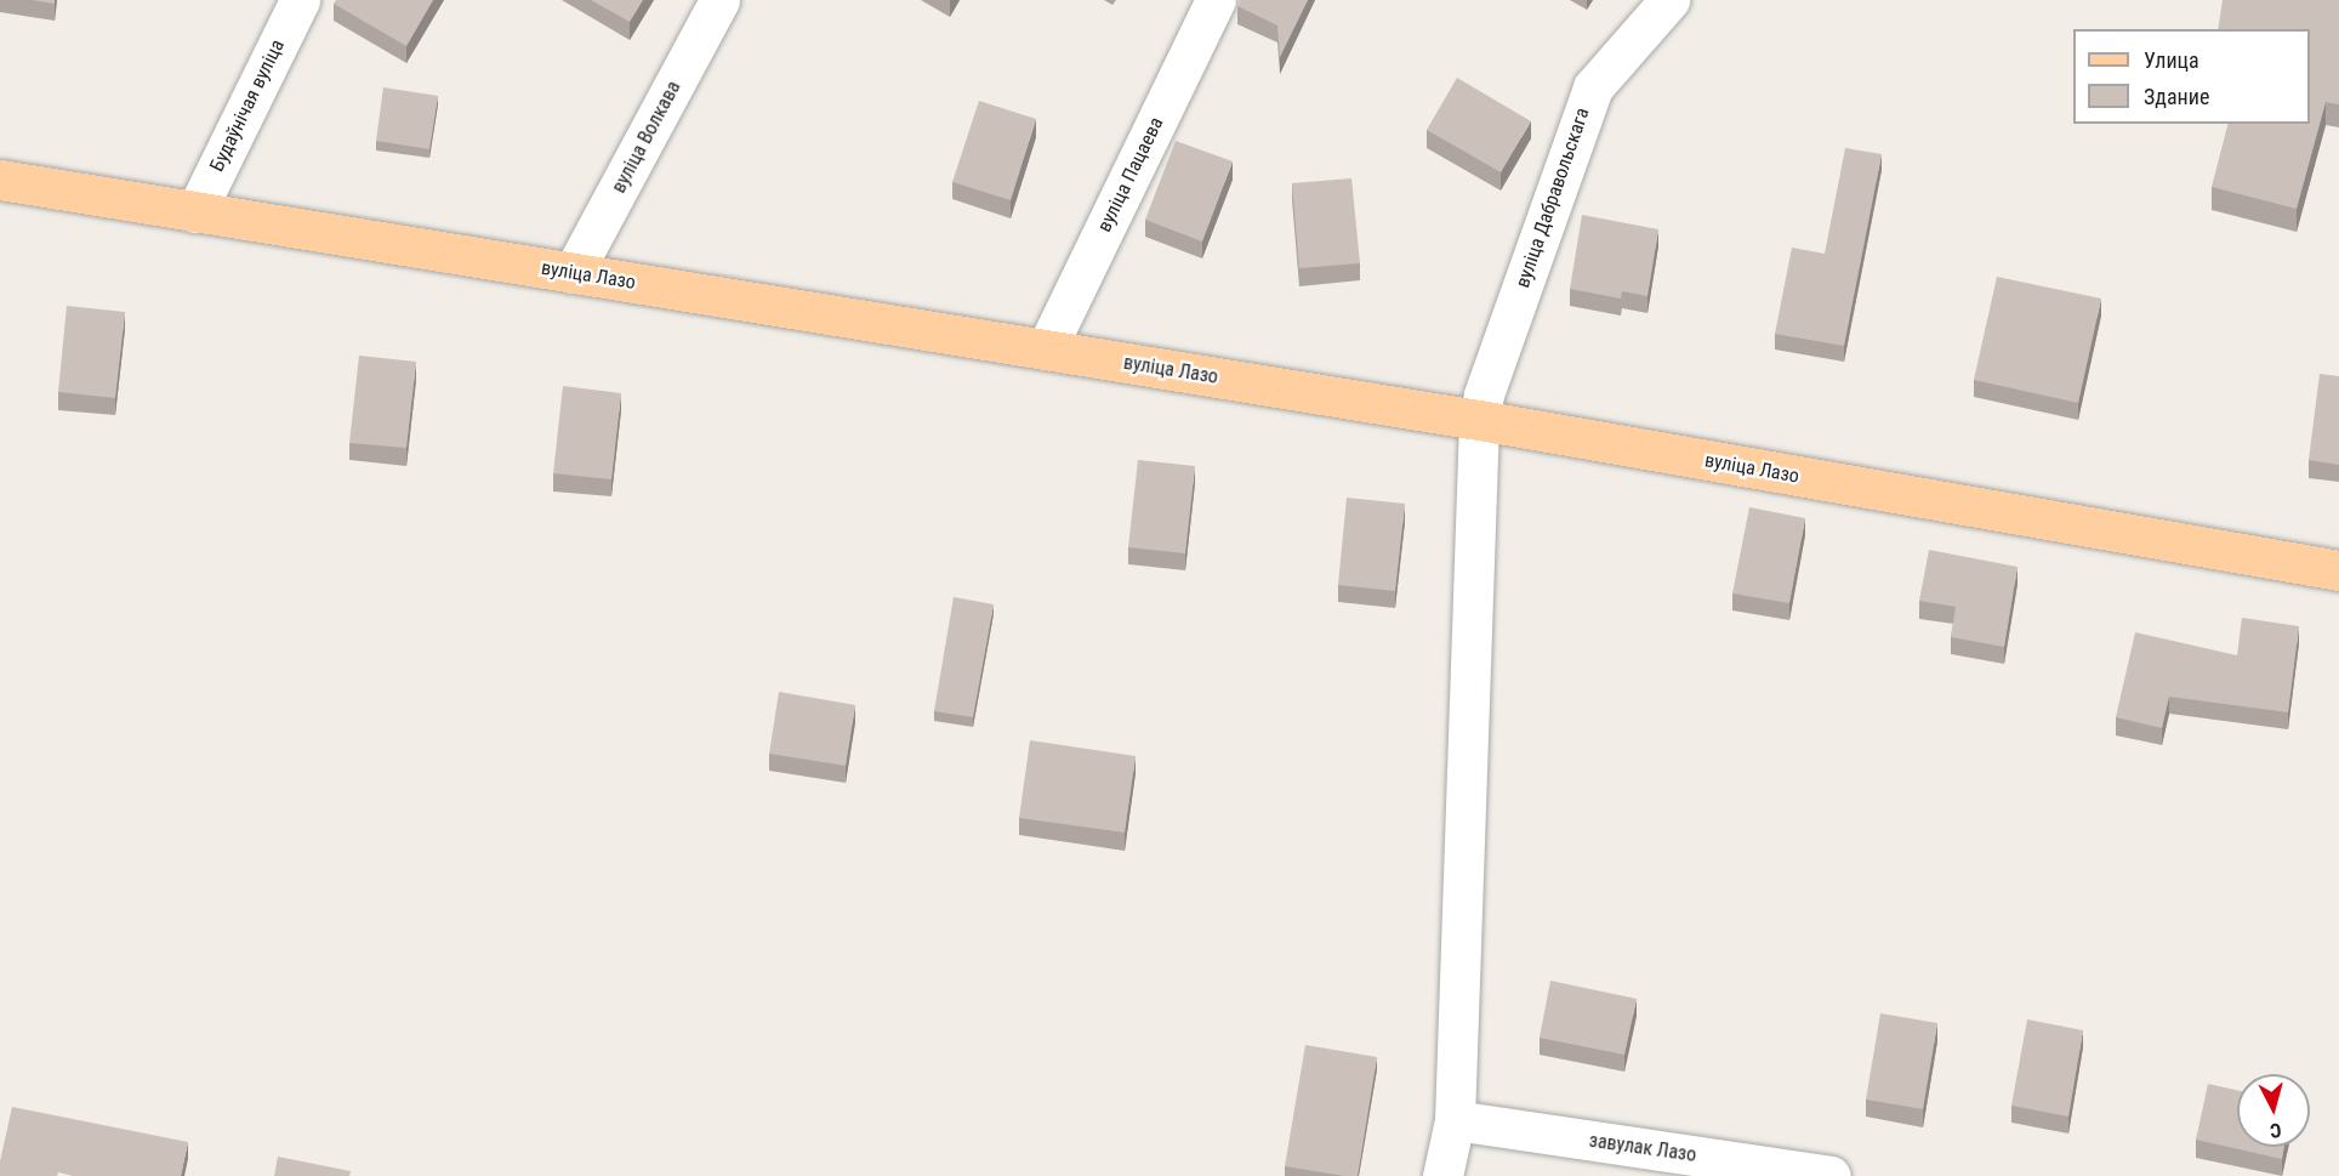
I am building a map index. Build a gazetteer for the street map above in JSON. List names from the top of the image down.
{
  "streets": {
    "main road": ["вуліца Лазо"],
    "street": [
      "Будаўнічая вуліца",
      "вуліца Волкава",
      "вуліца Пацаева",
      "вуліца Дабравольскага",
      "завулак Лазо"
    ]
  },
  "crossings": [
    ["Будаўнічая вуліца", "вуліца Лазо"],
    ["вуліца Волкава", "вуліца Лазо"],
    ["вуліца Пацаева", "вуліца Лазо"],
    ["вуліца Дабравольскага", "вуліца Лазо"],
    ["вуліца Дабравольскага", "завулак Лазо"]
  ],
  "legend": ["Улица", "Здание"],
  "north": "bottom"
}
